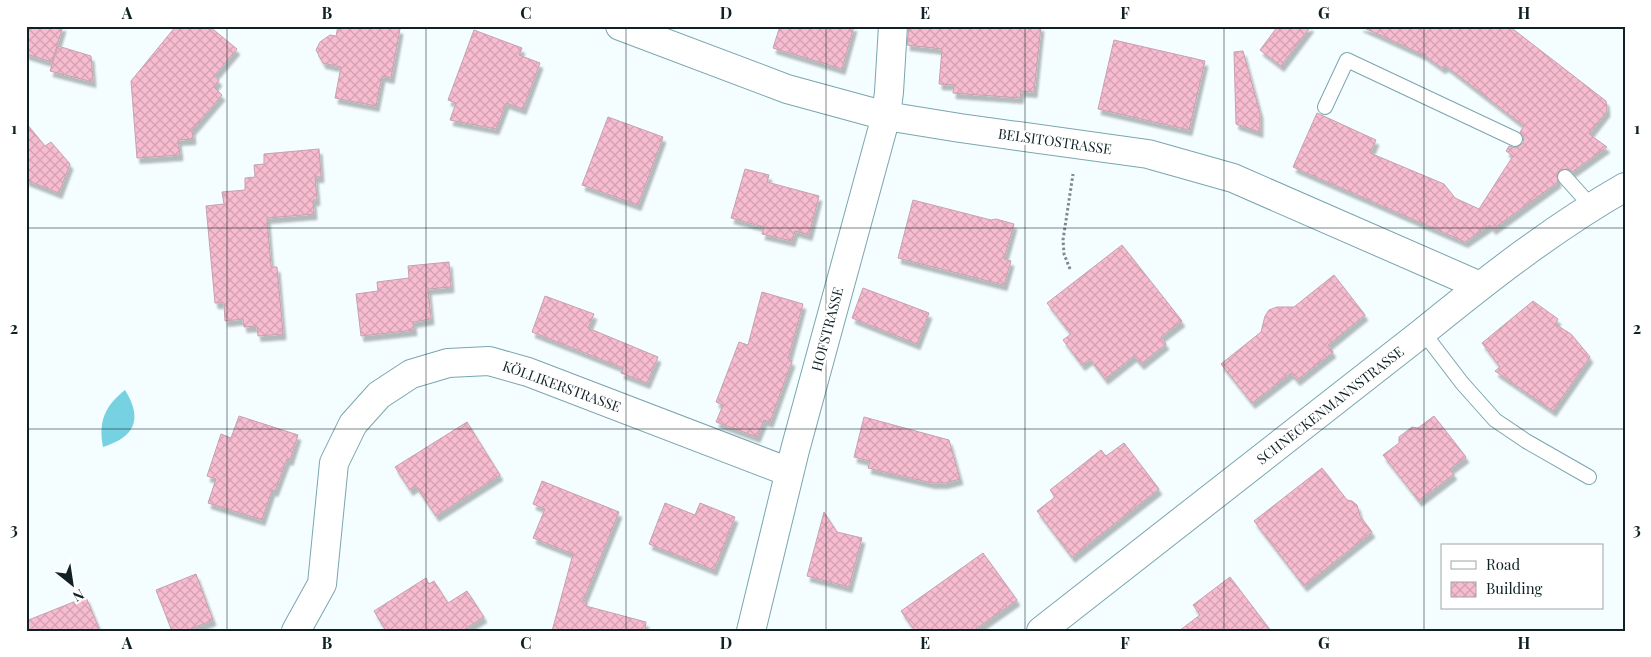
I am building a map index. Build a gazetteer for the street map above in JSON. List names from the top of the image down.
{
  "streets": {
    "street": [
      "BELSITOSTRASSE",
      "HOFSTRASSE",
      "KÖLLIKERSTRASSE",
      "SCHNECKENMANNSTRASSE"
    ]
  },
  "crossings": [
    ["BELSITOSTRASSE", "HOFSTRASSE"],
    ["BELSITOSTRASSE", "SCHNECKENMANNSTRASSE"],
    ["HOFSTRASSE", "KÖLLIKERSTRASSE"]
  ],
  "legend": ["Road", "Building"],
  "north": "bottom right",
  "grid": {
    "columns": [
      "A",
      "B",
      "C",
      "D",
      "E",
      "F",
      "G",
      "H"
    ],
    "rows": ["1", "2", "3"]
  }
}
